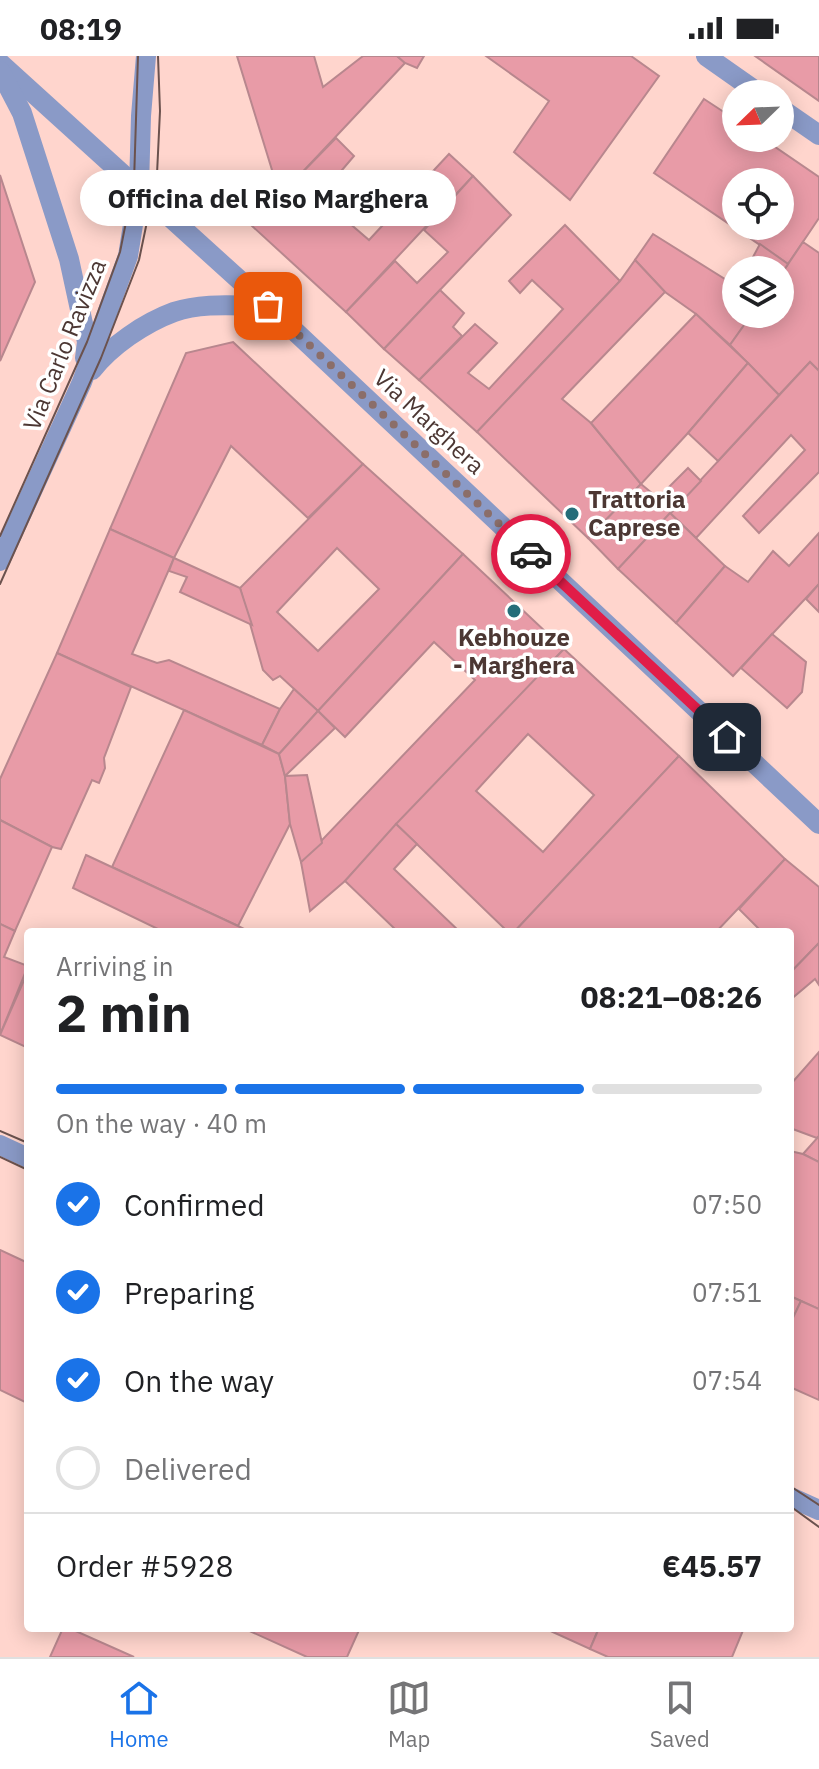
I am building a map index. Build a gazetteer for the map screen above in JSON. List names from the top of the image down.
{
  "streets": {
    "street": ["Via Carlo Ravizza", "Via Marghera"]
  },
  "crossings": [
    ["Via Carlo Ravizza", "Via Marghera"]
  ],
  "places": ["Officina del Riso Marghera", "Trattoria Caprese", "Kebhouze - Marghera"],
  "north": "bottom left",
  "page": {
    "status": "08:19",
    "bubble": "Officina del Riso Marghera",
    "heading": ["2 min", "Arriving in", "08:21–08:26"],
    "panel": ["Order #5928", "€45.57"],
    "bar": "On the way · 40 m",
    "list": [
      ["Confirmed", "07:50"],
      ["Preparing", "07:51"],
      ["On the way", "07:54"],
      "Delivered"
    ],
    "tabs": ["Home", "Map", "Saved"]
  }
}
